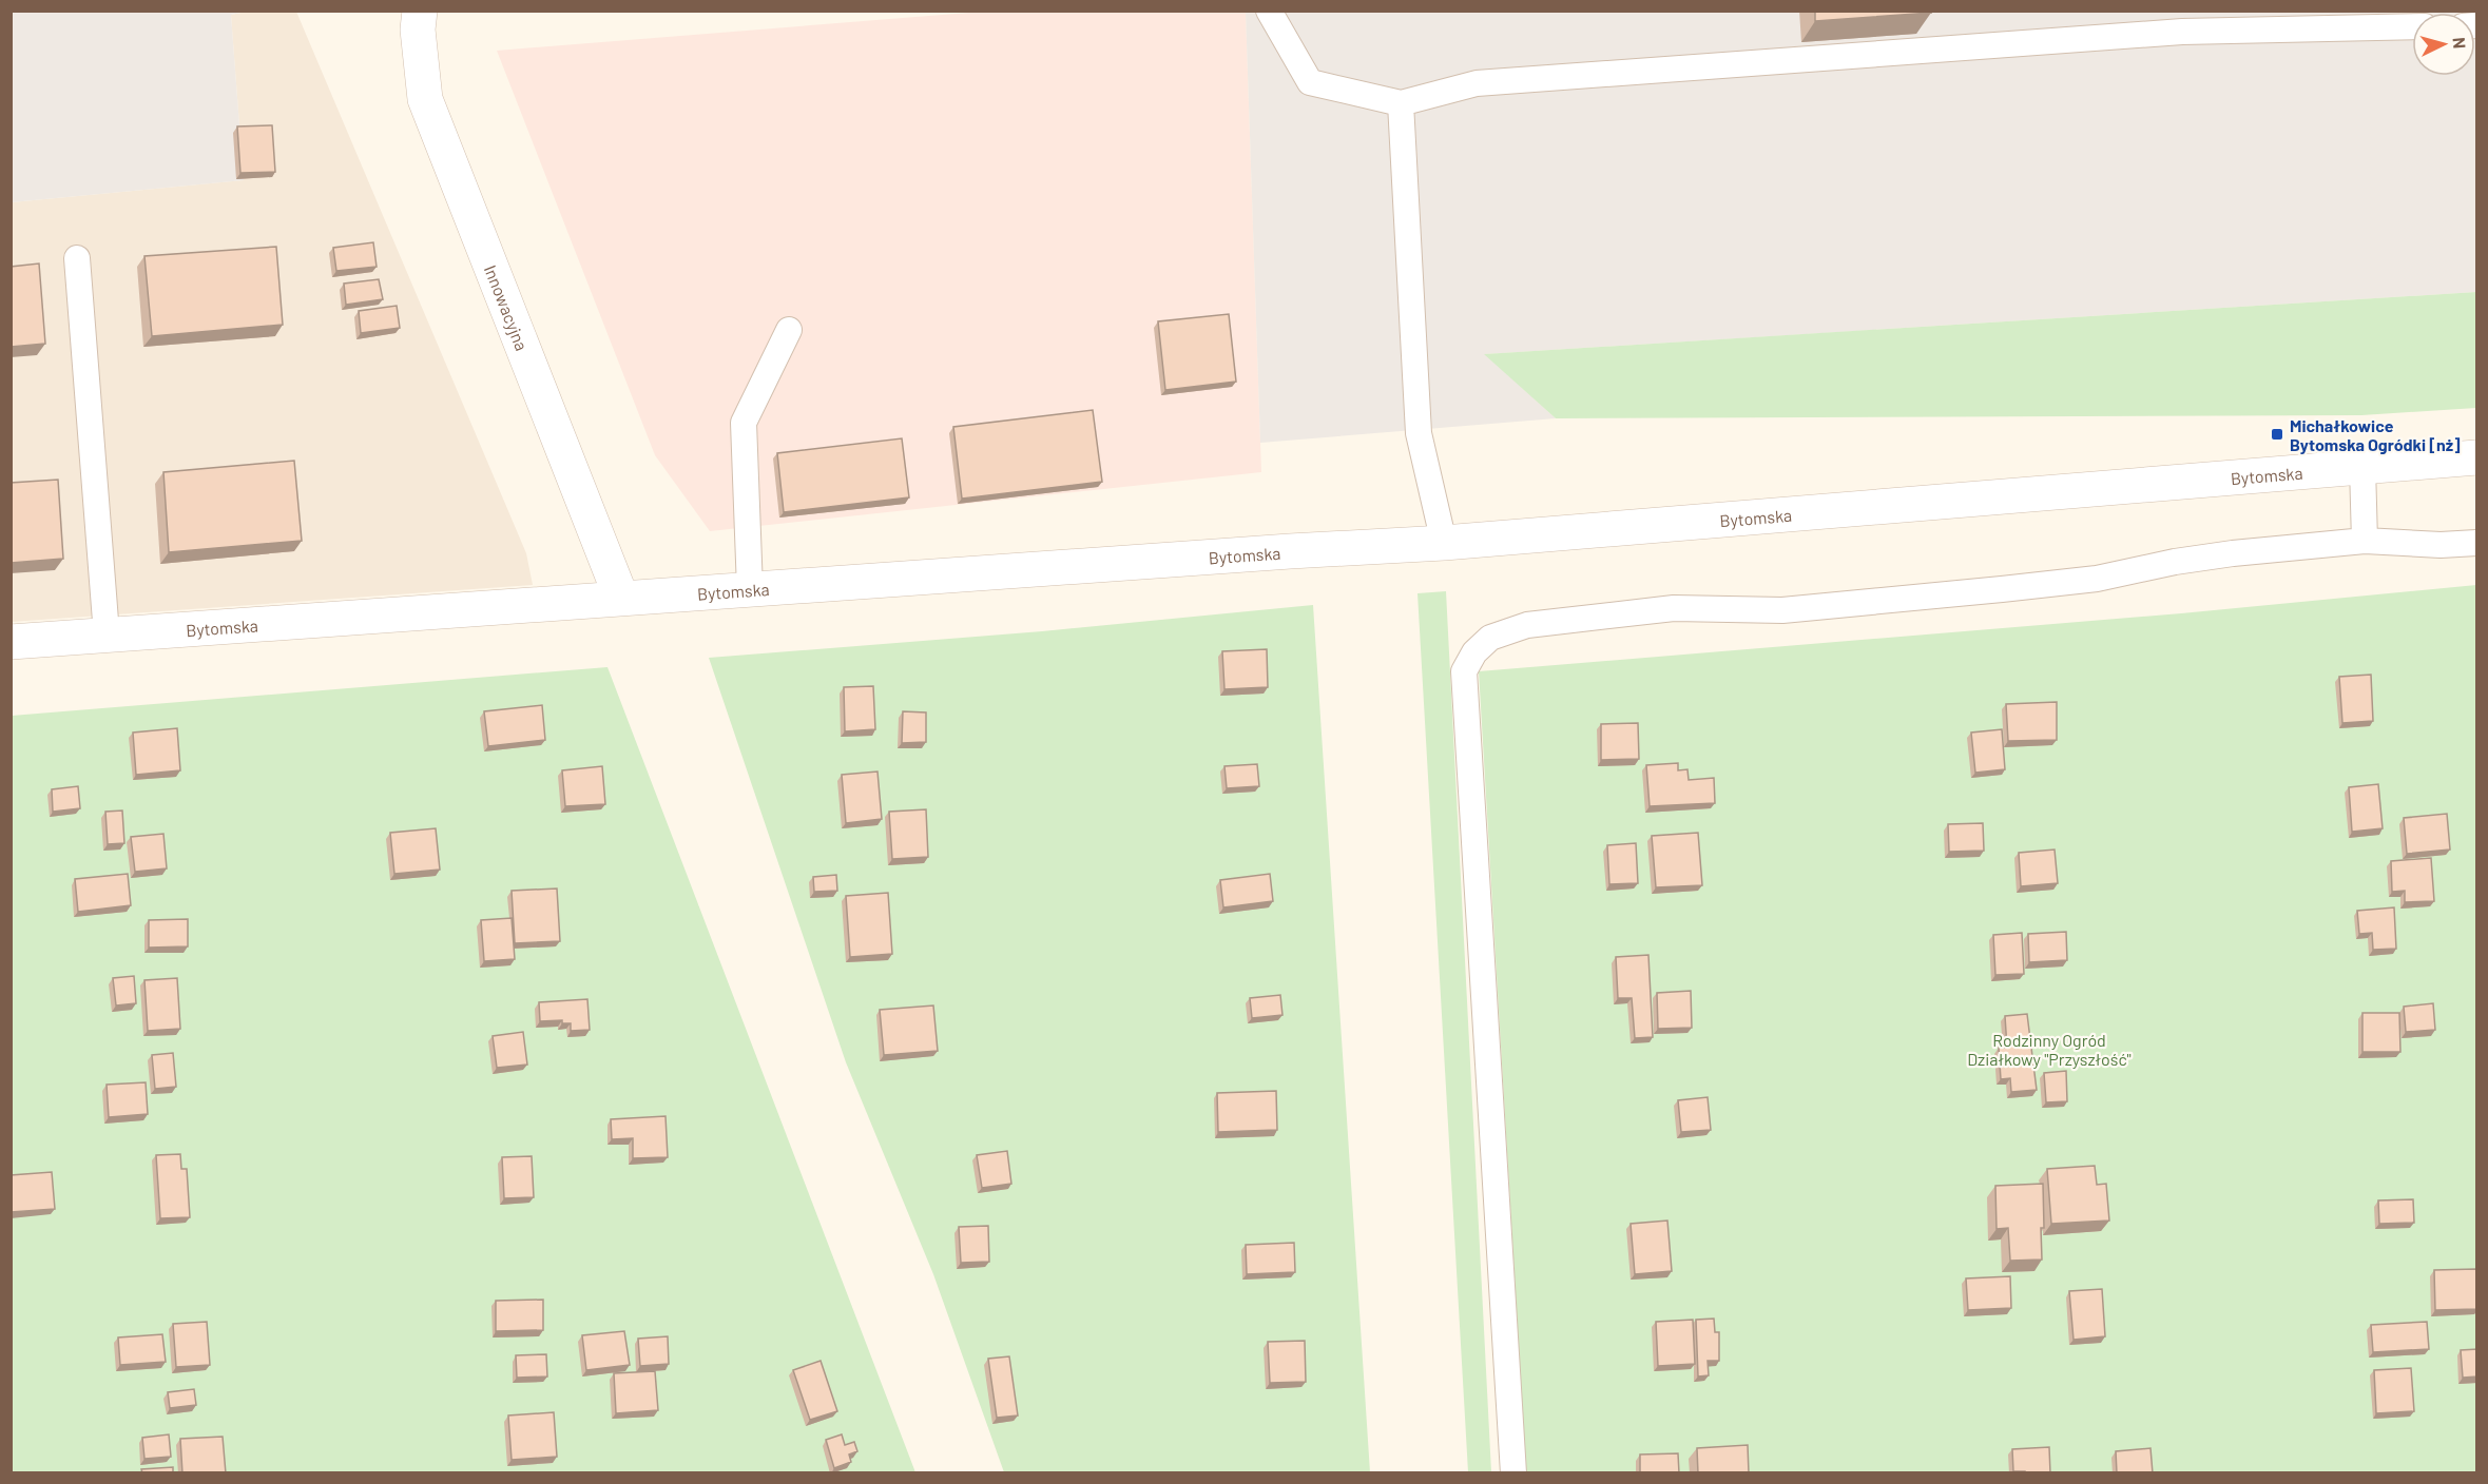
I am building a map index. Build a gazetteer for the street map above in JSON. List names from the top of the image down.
{
  "streets": {
    "street": ["Innowacyjna", "Bytomska"]
  },
  "crossings": [
    ["Innowacyjna", "Bytomska"]
  ],
  "parks": ["Rodzinny Ogród Działkowy \"Przyszłość\""],
  "places": {
    "transit": ["Michałkowice Bytomska Ogródki [nż]"]
  },
  "north": "right"
}
